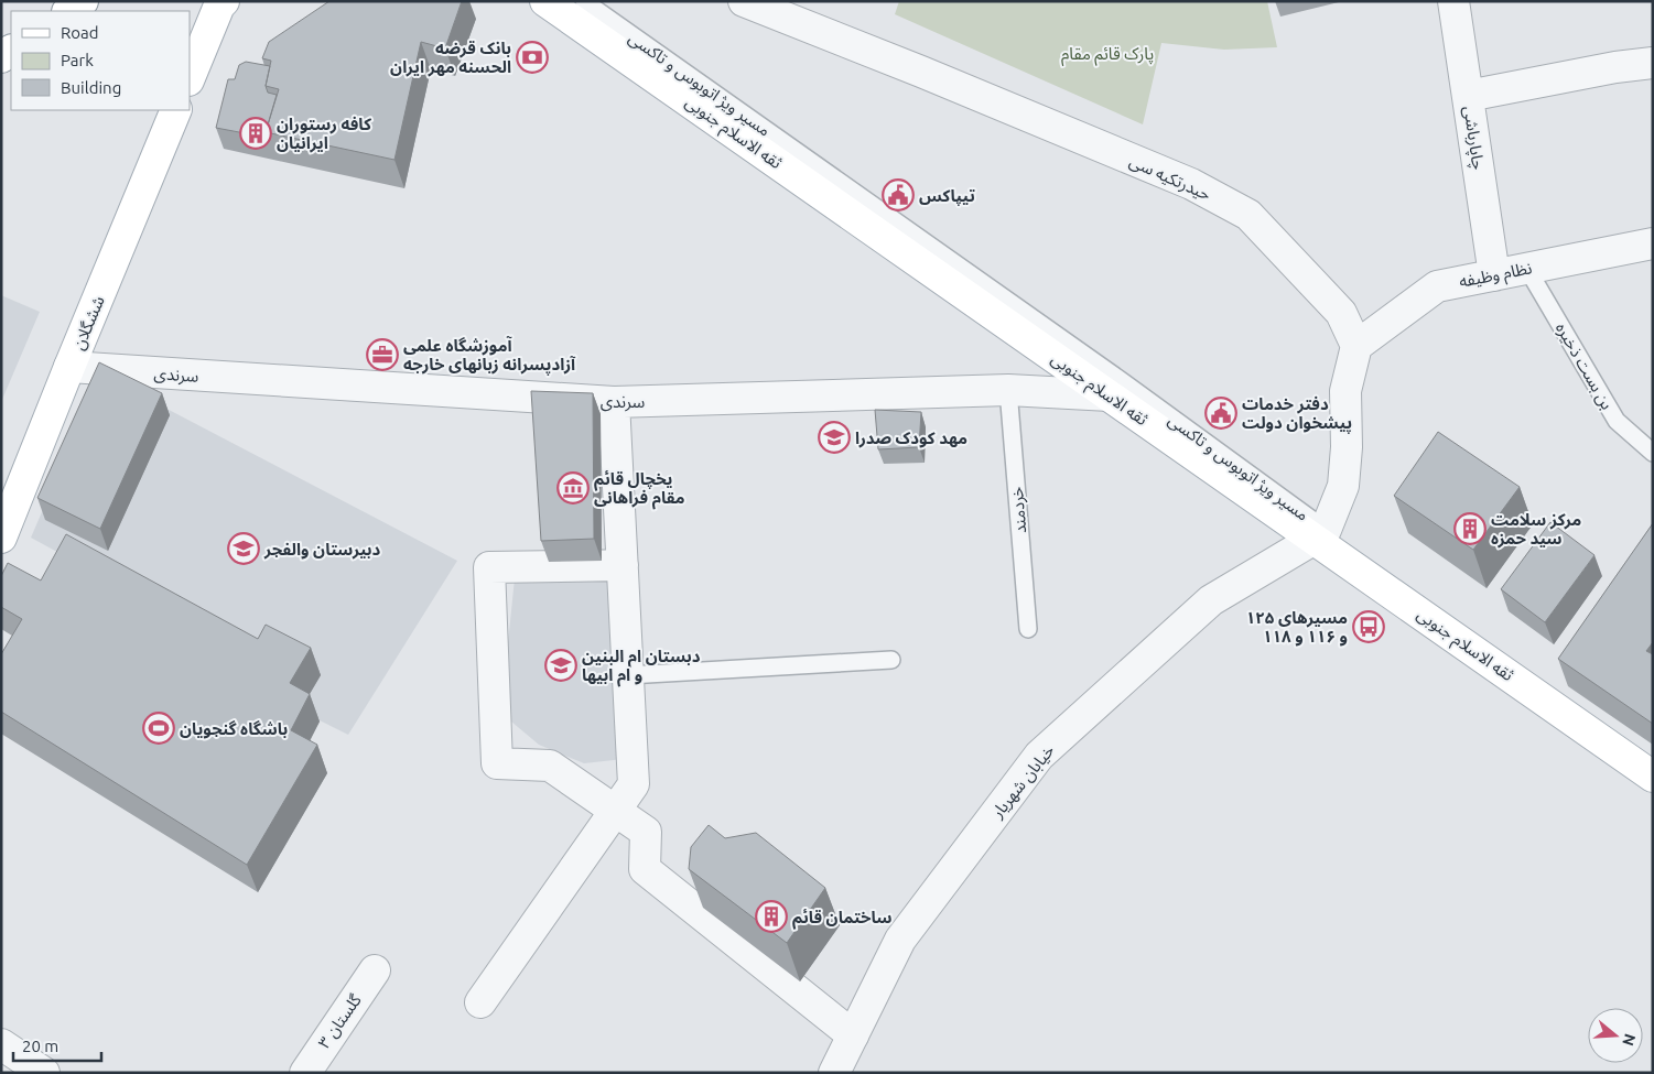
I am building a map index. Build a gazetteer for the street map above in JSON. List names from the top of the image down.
{
  "streets": {
    "main road": ["ثقه الاسلام جنوبی", "ششگلان"],
    "street": [
      "چاپارباشی",
      "حیدرتکیه سی",
      "نظام وظیفه",
      "سرندی",
      "خیابان شهریار",
      "گلستان ۳"
    ],
    "lane": ["مسیر ویژ اتوبوس و تاکسی", "بن بست ذخیره", "خردمند"]
  },
  "crossings": [
    ["مسیر ویژ اتوبوس و تاکسی", "ثقه الاسلام جنوبی"],
    ["مسیر ویژ اتوبوس و تاکسی", "خیابان شهریار"],
    ["ثقه الاسلام جنوبی", "سرندی"],
    ["ثقه الاسلام جنوبی", "خیابان شهریار"],
    ["چاپارباشی", "نظام وظیفه"],
    ["حیدرتکیه سی", "نظام وظیفه"],
    ["نظام وظیفه", "بن بست ذخیره"],
    ["ششگلان", "سرندی"],
    ["سرندی", "خردمند"]
  ],
  "parks": ["پارک قائم مقام"],
  "places": {
    "bank": ["بانک قرضه الحسنه مهر ایران"],
    "building": ["کافه رستوران ایرانیان", "مرکز سلامت سید حمزه", "ساختمان قائم"],
    "public building": ["تیپاکس", "دفتر خدمات پیشخوان دولت"],
    "office": ["آموزشگاه علمی آزادپسرانه زبانهای خارجه"],
    "school or university": ["مهد کودک صدرا", "دبیرستان والفجر", "دبستان ام البنین و ام ابیها"],
    "museum": ["یخچال قائم مقام فراهانی"],
    "bus stop": ["مسیرهای ۱۲۵ و ۱۱۶ و ۱۱۸"],
    "sports": ["باشگاه گنجویان"]
  },
  "legend": ["Road", "Park", "Building"],
  "scale_bar": "20 m",
  "north": "right"
}
